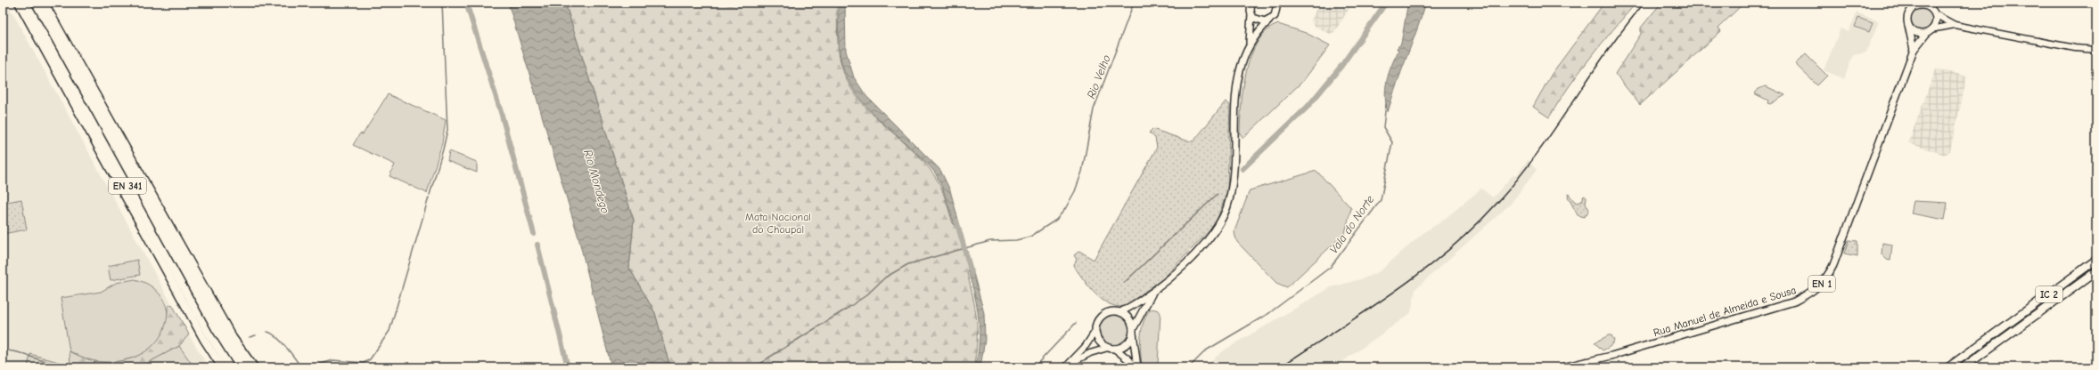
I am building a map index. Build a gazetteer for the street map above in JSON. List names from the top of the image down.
{
  "streets": {
    "highway": ["EN 341", "IC 2"],
    "main road": ["EN 1", "Rua Manuel de Almeida e Sousa"]
  },
  "crossings": [
    ["EN 1", "Rua Manuel de Almeida e Sousa"]
  ],
  "water": ["Rio Velho", "Rio Mondego", "Vala do Norte"],
  "parks": ["Mata Nacional do Choupal"]
}
